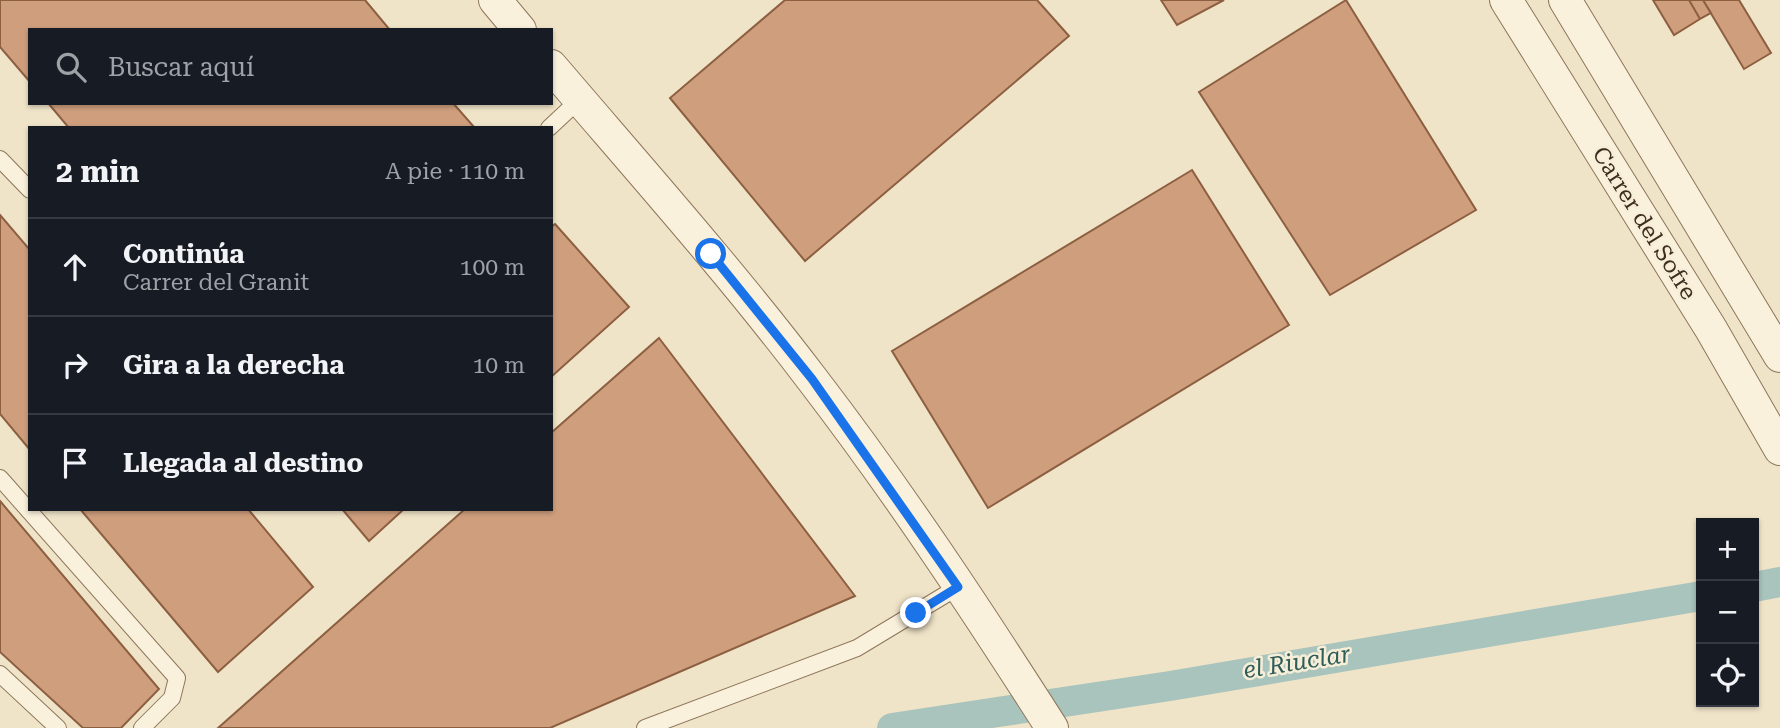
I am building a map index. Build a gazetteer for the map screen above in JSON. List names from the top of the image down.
{
  "streets": {
    "street": ["Carrer del Sofre"]
  },
  "water": ["el Riuclar"],
  "page": {
    "search": "Buscar aquí",
    "heading": ["2 min", "A pie · 110 m"],
    "list": [
      ["Continúa", "Carrer del Granit", "100 m"],
      ["Gira a la derecha", "10 m"],
      "Llegada al destino"
    ],
    "map_buttons": ["+", "−"]
  }
}
